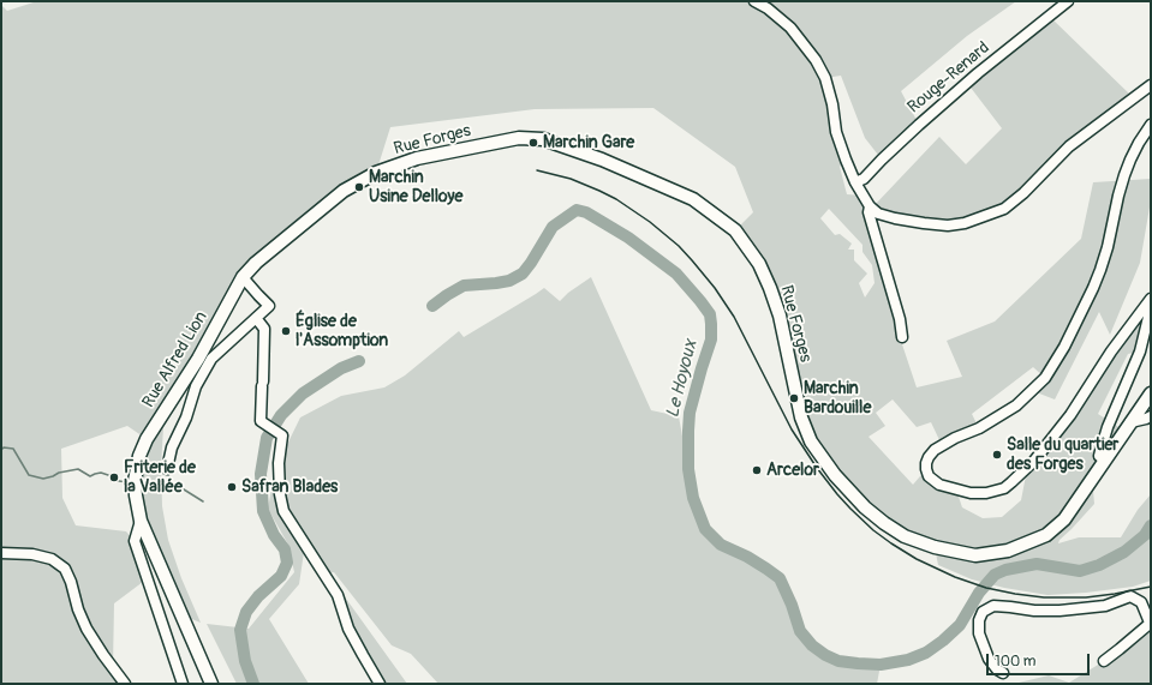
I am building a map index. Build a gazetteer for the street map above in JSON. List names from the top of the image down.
{
  "streets": {
    "main road": ["Rue Forges", "Rue Alfred Lion"],
    "street": ["Rouge-Renard"]
  },
  "crossings": [
    ["Rue Forges", "Rue Alfred Lion"]
  ],
  "water": ["Le Hoyoux"],
  "places": [
    "Marchin Gare",
    "Marchin Usine Delloye",
    "Église de l'Assomption",
    "Marchin Bardouille",
    "Salle du quartier des Forges",
    "Arcelor",
    "Friterie de la Vallée",
    "Safran Blades"
  ],
  "scale_bar": "100 m"
}
